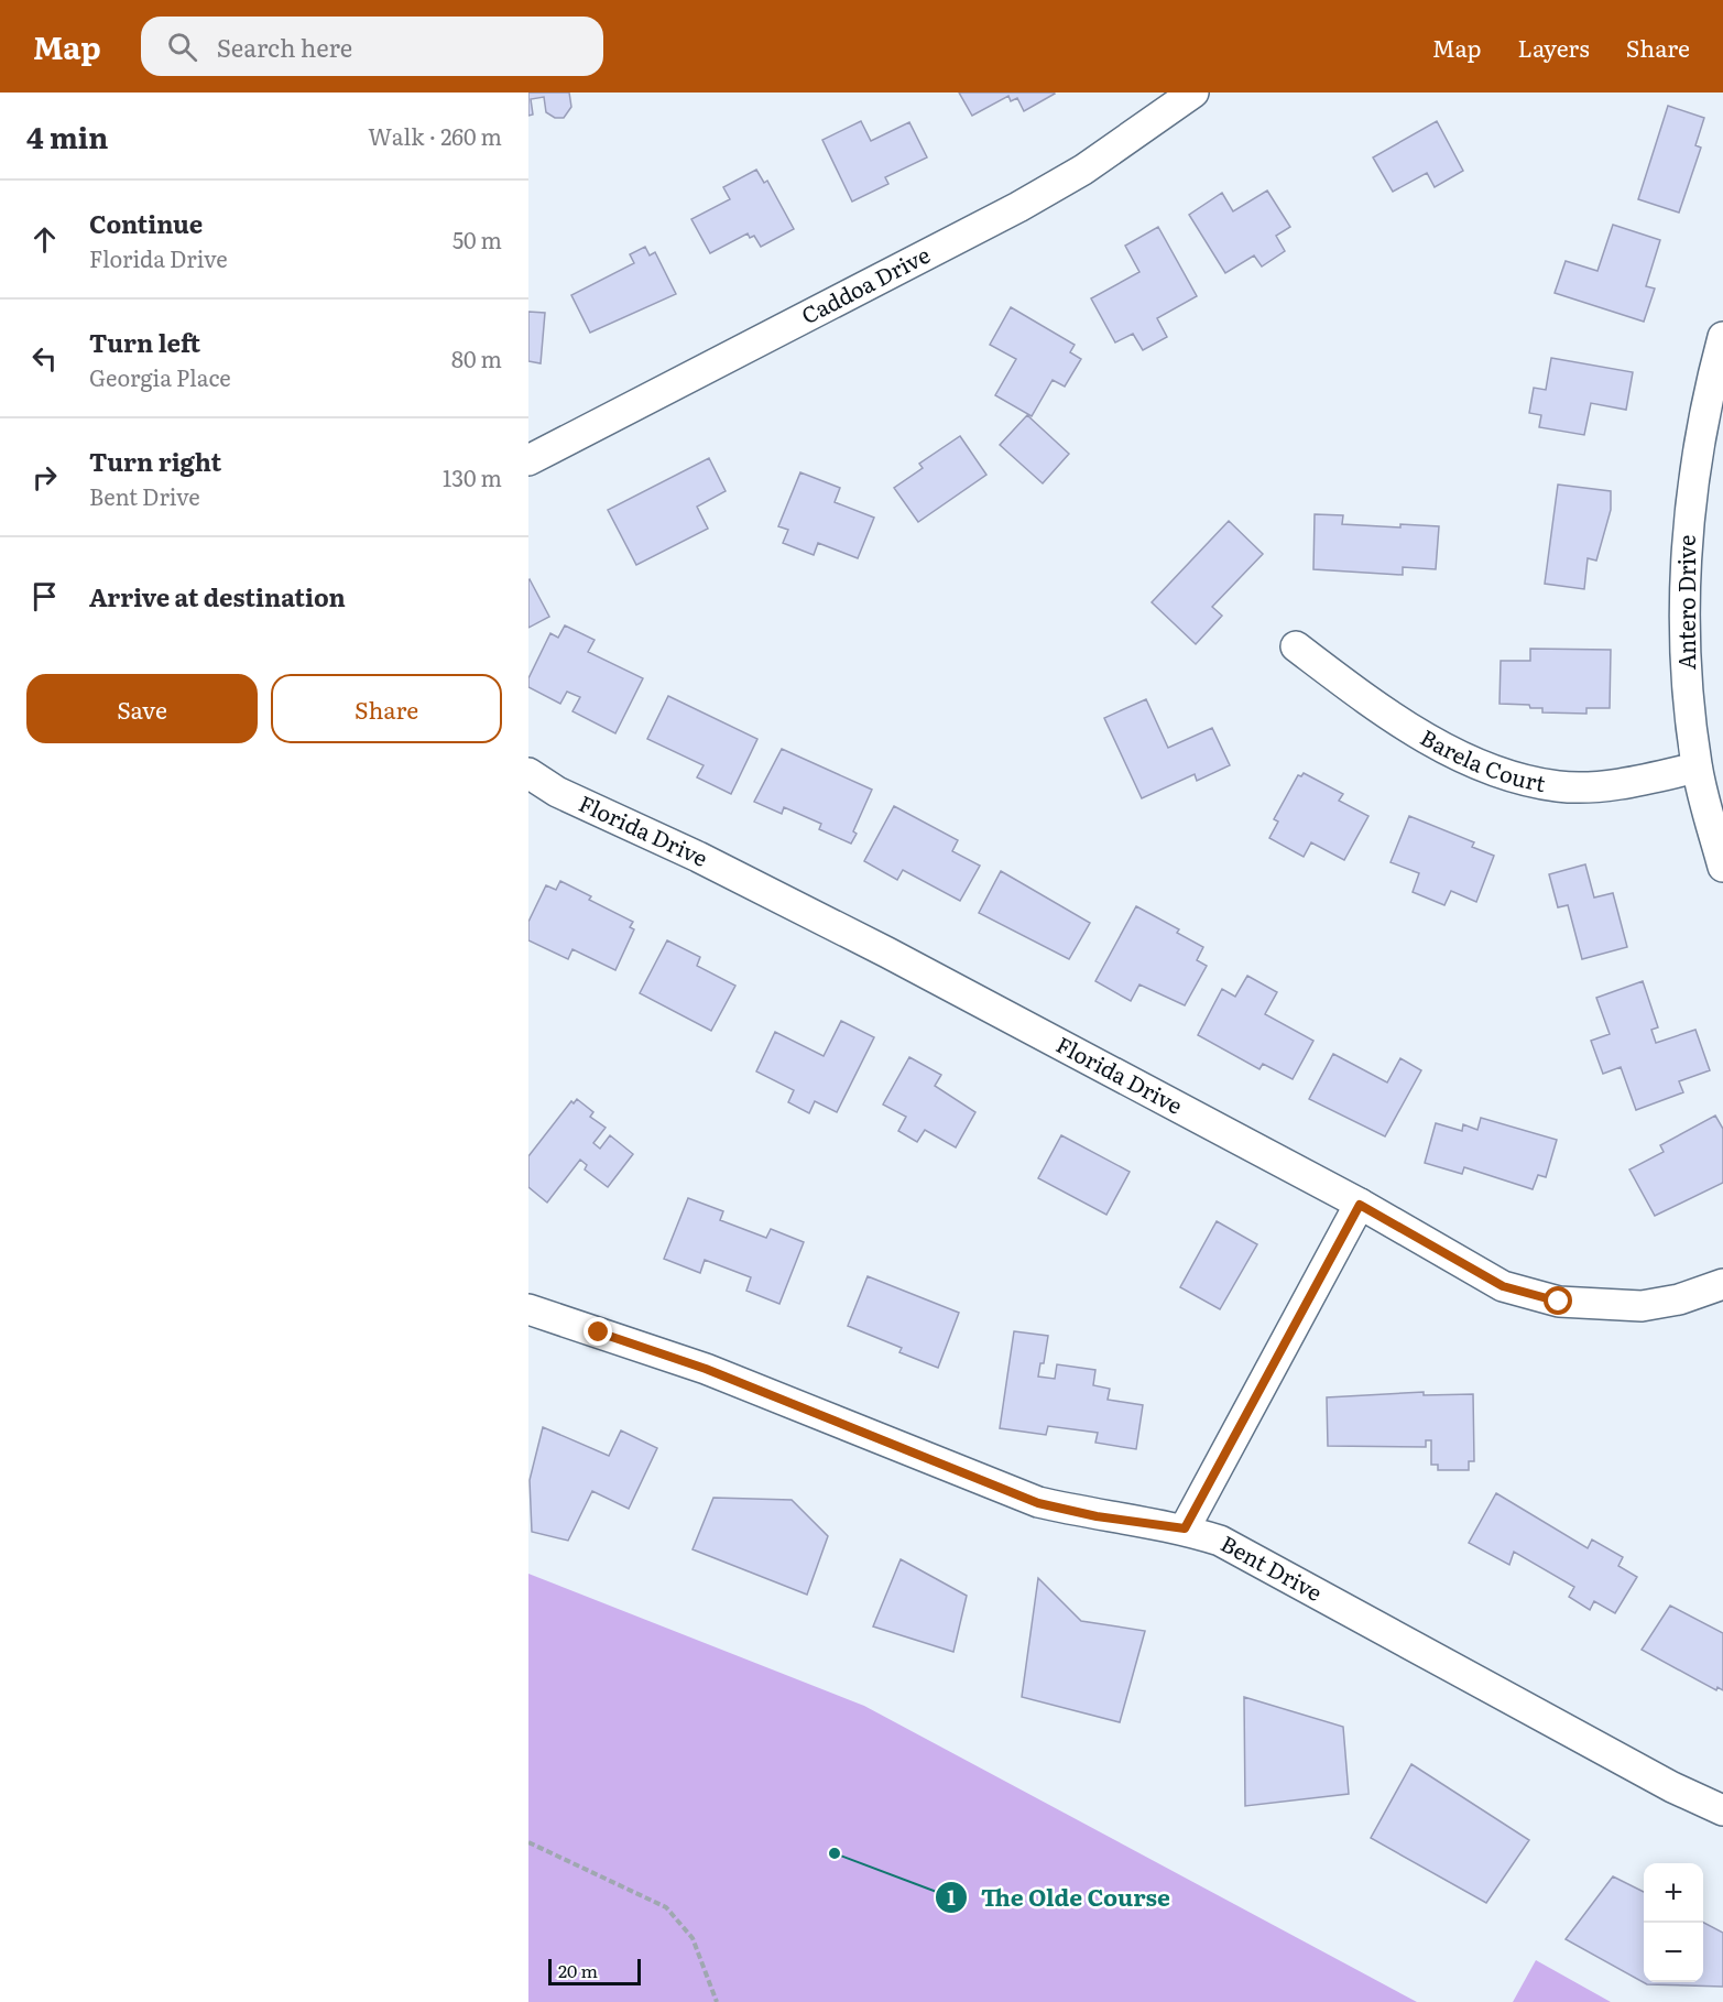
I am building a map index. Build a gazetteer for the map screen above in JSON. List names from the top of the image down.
{
  "streets": {
    "street": [
      "Caddoa Drive",
      "Antero Drive",
      "Barela Court",
      "Florida Drive",
      "Bent Drive"
    ]
  },
  "crossings": [
    ["Antero Drive", "Barela Court"]
  ],
  "places": ["The Olde Course"],
  "scale_bar": "20 m",
  "page": {
    "header": "Map",
    "search": "Search here",
    "nav": ["Map", "Layers", "Share"],
    "heading": ["4 min", "Walk · 260 m"],
    "list": [
      ["Continue", "Florida Drive", "50 m"],
      ["Turn left", "Georgia Place", "80 m"],
      ["Turn right", "Bent Drive", "130 m"],
      "Arrive at destination"
    ],
    "buttons": ["Save", "Share"],
    "map_buttons": ["+", "−"],
    "scale": "20 m"
  }
}
